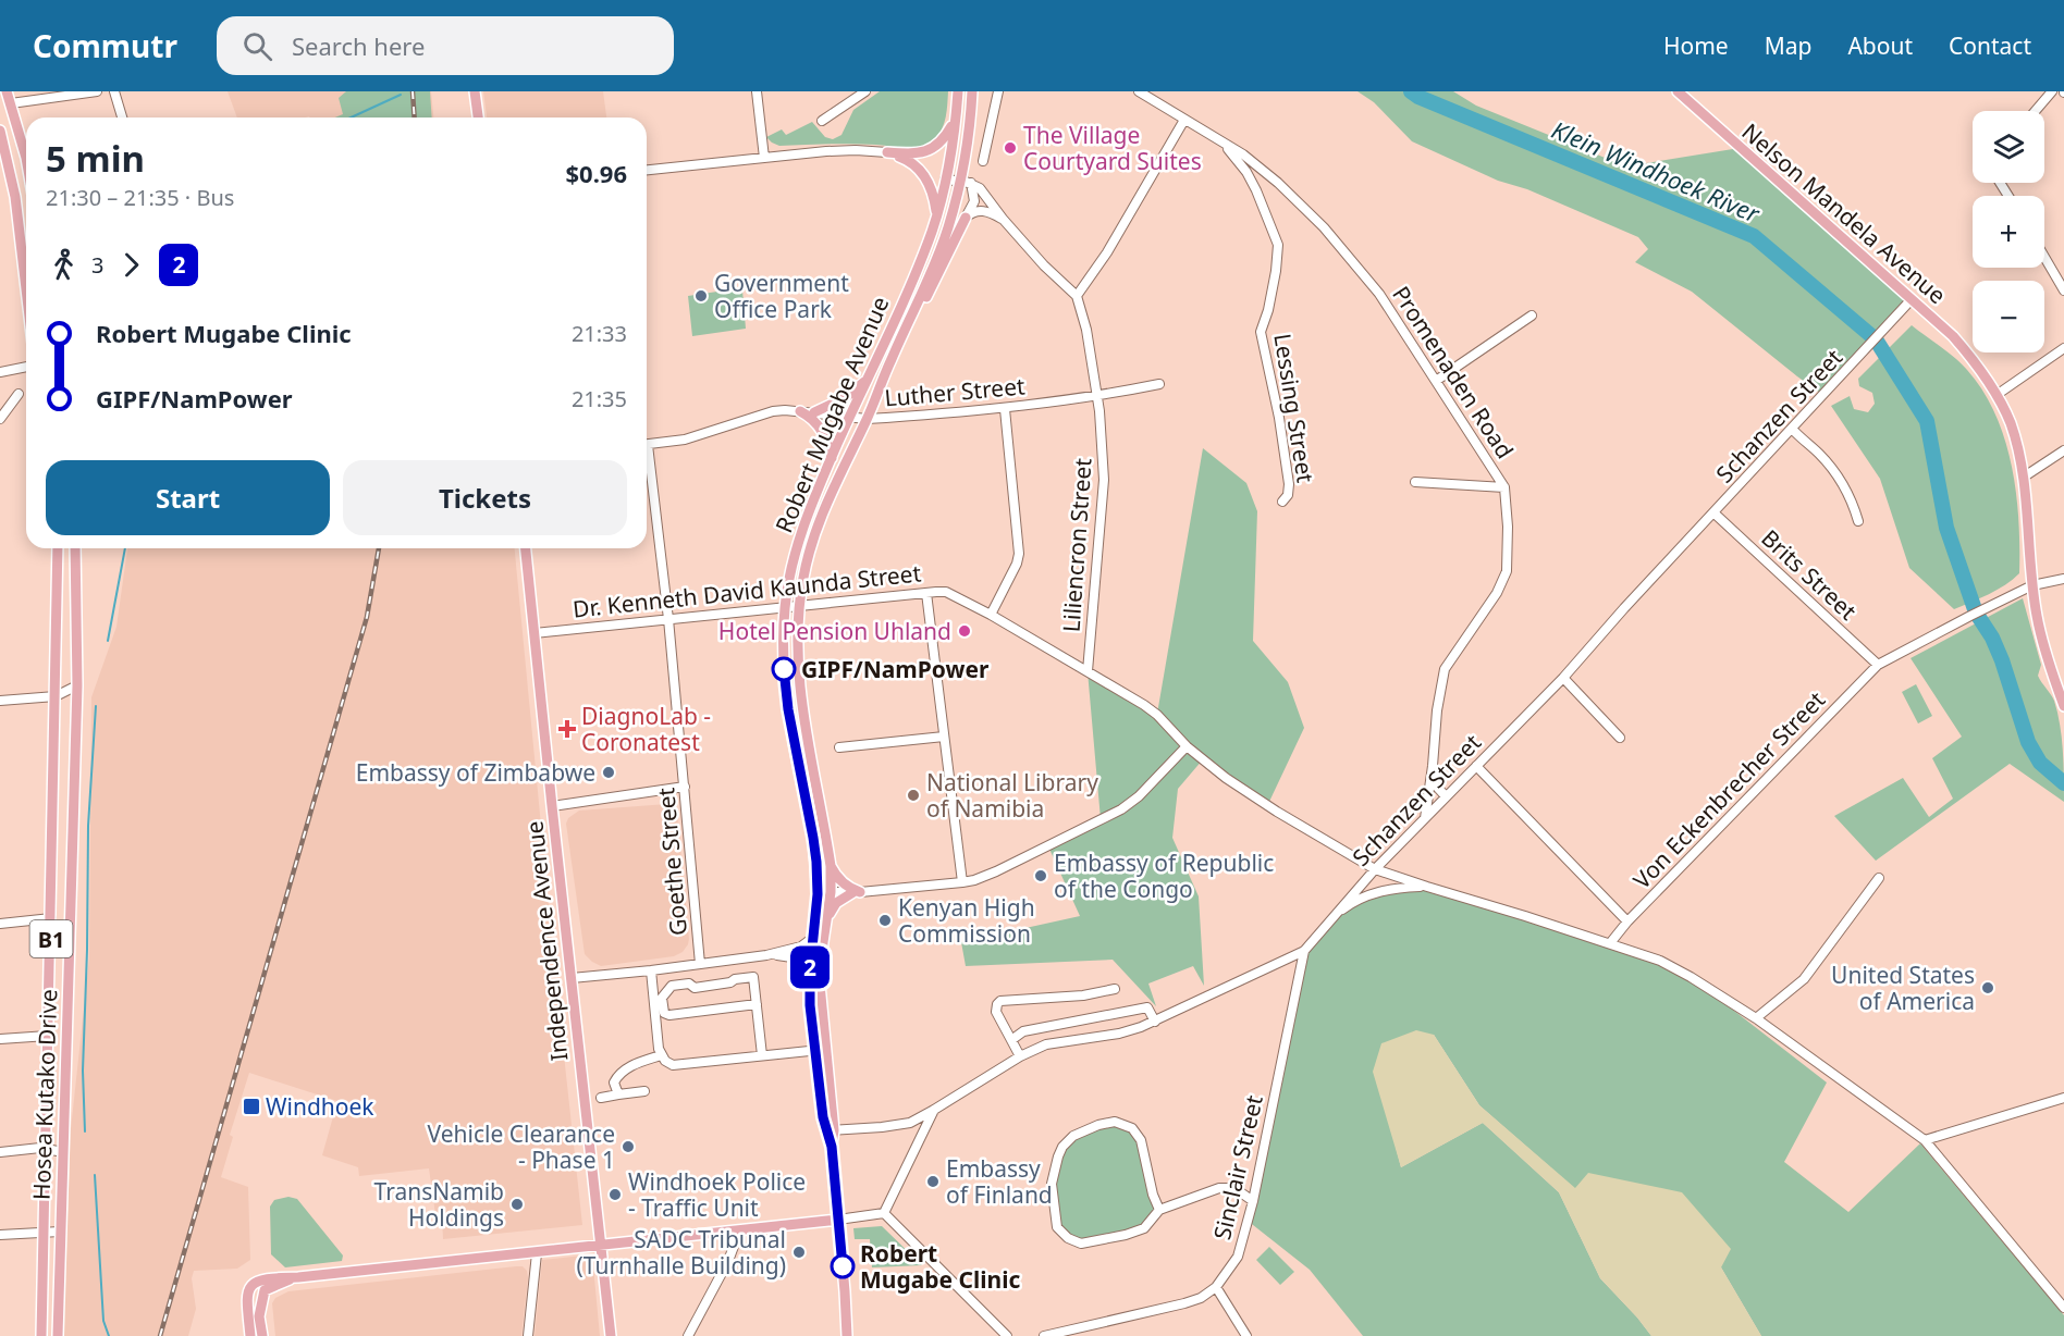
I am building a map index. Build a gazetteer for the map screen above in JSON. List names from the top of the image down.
{
  "streets": {
    "main road": [
      "Nelson Mandela Avenue",
      "Robert Mugabe Avenue",
      "B1",
      "Independence Avenue",
      "Hosea Kutako Drive"
    ],
    "street": [
      "Promenaden Road",
      "Luther Street",
      "Lessing Street",
      "Schanzen Street",
      "Liliencron Street",
      "Brits Street",
      "Dr. Kenneth David Kaunda Street",
      "Von Eckenbrecher Street",
      "Goethe Street",
      "Sinclair Street"
    ]
  },
  "crossings": [
    ["Nelson Mandela Avenue", "Schanzen Street"],
    ["Nelson Mandela Avenue", "Von Eckenbrecher Street"],
    ["Promenaden Road", "Lessing Street"],
    ["Promenaden Road", "Schanzen Street"],
    ["Luther Street", "Robert Mugabe Avenue"],
    ["Luther Street", "Liliencron Street"],
    ["Robert Mugabe Avenue", "Schanzen Street"],
    ["Robert Mugabe Avenue", "Dr. Kenneth David Kaunda Street"],
    ["Schanzen Street", "Brits Street"],
    ["Schanzen Street", "Dr. Kenneth David Kaunda Street"],
    ["Schanzen Street", "Sinclair Street"],
    ["Liliencron Street", "Dr. Kenneth David Kaunda Street"],
    ["Brits Street", "Von Eckenbrecher Street"],
    ["Dr. Kenneth David Kaunda Street", "Von Eckenbrecher Street"],
    ["Dr. Kenneth David Kaunda Street", "Goethe Street"],
    ["Dr. Kenneth David Kaunda Street", "Independence Avenue"]
  ],
  "water": ["Klein Windhoek River"],
  "places": {
    "other": [
      "The Village Courtyard Suites",
      "Government Office Park",
      "Hotel Pension Uhland",
      "GIPF/NamPower",
      "Embassy of Zimbabwe",
      "National Library of Namibia",
      "Embassy of Republic of the Congo",
      "Kenyan High Commission",
      "United States of America",
      "Vehicle Clearance - Phase 1",
      "Embassy of Finland",
      "Windhoek Police - Traffic Unit",
      "TransNamib Holdings",
      "SADC Tribunal (Turnhalle Building)",
      "Robert Mugabe Clinic"
    ],
    "health": ["DiagnoLab - Coronatest"],
    "transit": ["Windhoek"]
  },
  "lines": ["bus line 2"],
  "page": {
    "header": "Commutr",
    "search": "Search here",
    "nav": [
      "Home",
      "Map",
      "About",
      "Contact"
    ],
    "on_map": "2",
    "map_buttons": ["+", "−"],
    "heading": ["5 min", "21:30 – 21:35 · Bus", "$0.96"],
    "legs": ["3", "2"],
    "list": [
      {
        "name": "Robert Mugabe Clinic",
        "value": "21:33"
      },
      {
        "name": "GIPF/NamPower",
        "value": "21:35"
      }
    ],
    "buttons": ["Start", "Tickets"]
  }
}
